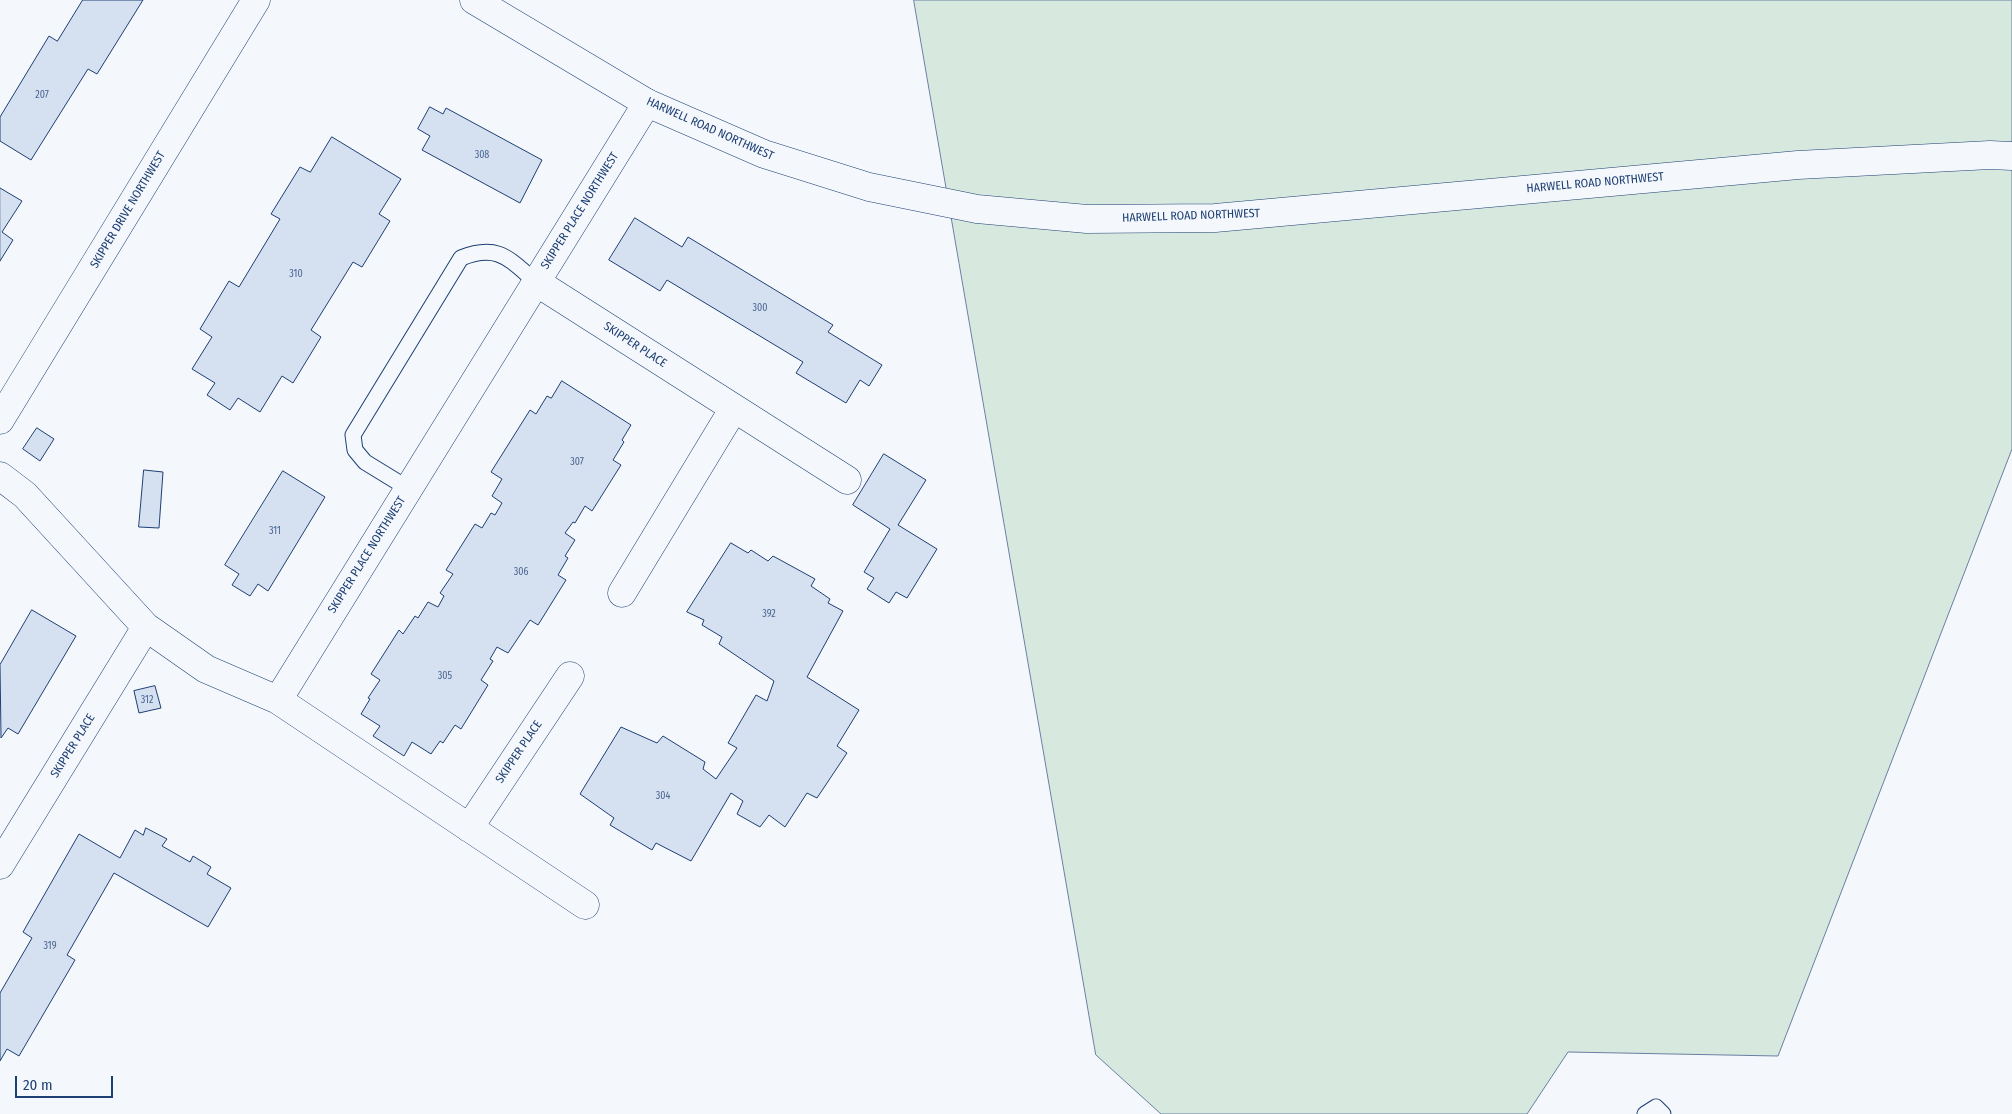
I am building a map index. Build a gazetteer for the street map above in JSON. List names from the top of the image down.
{
  "streets": {
    "street": [
      "HARWELL ROAD NORTHWEST",
      "SKIPPER DRIVE NORTHWEST",
      "SKIPPER PLACE NORTHWEST",
      "SKIPPER PLACE"
    ]
  },
  "crossings": [
    ["HARWELL ROAD NORTHWEST", "SKIPPER PLACE NORTHWEST"],
    ["SKIPPER PLACE NORTHWEST", "SKIPPER PLACE"]
  ],
  "house_numbers": [
    "207",
    "308",
    "310",
    "300",
    "307",
    "311",
    "306",
    "392",
    "305",
    "312",
    "304",
    "319"
  ],
  "scale_bar": "20 m"
}
